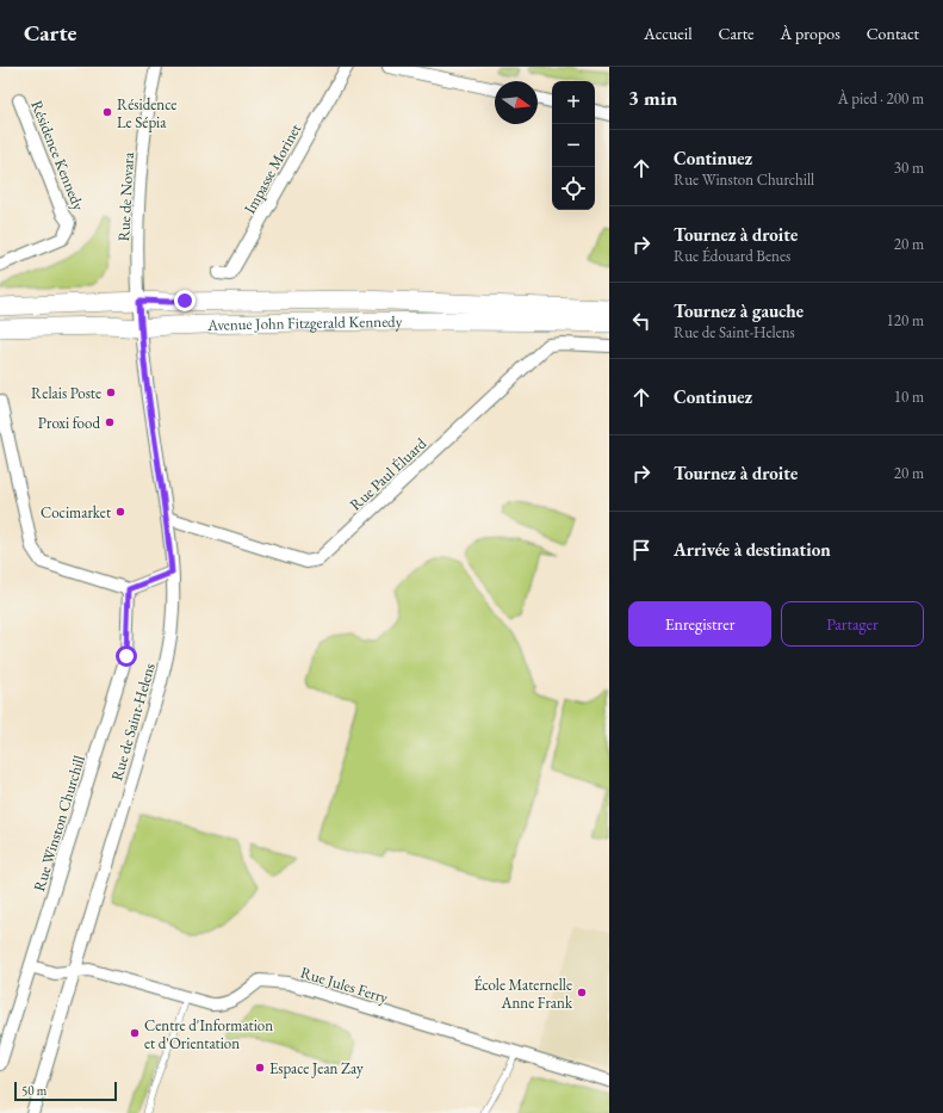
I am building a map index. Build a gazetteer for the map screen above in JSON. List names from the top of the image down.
{
  "streets": {
    "main road": ["Avenue John Fitzgerald Kennedy"],
    "street": [
      "Résidence Kennedy",
      "Impasse Morinet",
      "Rue de Novara",
      "Rue Paul Éluard",
      "Rue de Saint-Helens",
      "Rue Winston Churchill",
      "Rue Jules Ferry"
    ]
  },
  "crossings": [
    ["Rue de Novara", "Avenue John Fitzgerald Kennedy"],
    ["Rue de Novara", "Rue de Saint-Helens"],
    ["Avenue John Fitzgerald Kennedy", "Rue de Saint-Helens"],
    ["Rue Paul Éluard", "Rue de Saint-Helens"],
    ["Rue de Saint-Helens", "Rue Jules Ferry"],
    ["Rue Winston Churchill", "Rue Jules Ferry"]
  ],
  "places": [
    "Résidence Le Sépia",
    "Relais Poste",
    "Proxi food",
    "Cocimarket",
    "École Maternelle Anne Frank",
    "Centre d'Information et d'Orientation",
    "Espace Jean Zay"
  ],
  "scale_bar": "50 m",
  "north": "right",
  "page": {
    "header": "Carte",
    "nav": [
      "Accueil",
      "Carte",
      "À propos",
      "Contact"
    ],
    "heading": ["3 min", "À pied · 200 m"],
    "map_buttons": ["+", "−"],
    "list": [
      ["Continuez", "Rue Winston Churchill", "30 m"],
      ["Tournez à droite", "Rue Édouard Benes", "20 m"],
      ["Tournez à gauche", "Rue de Saint-Helens", "120 m"],
      ["Continuez", "10 m"],
      ["Tournez à droite", "20 m"],
      "Arrivée à destination"
    ],
    "buttons": ["Enregistrer", "Partager"],
    "scale": "50 m"
  }
}
